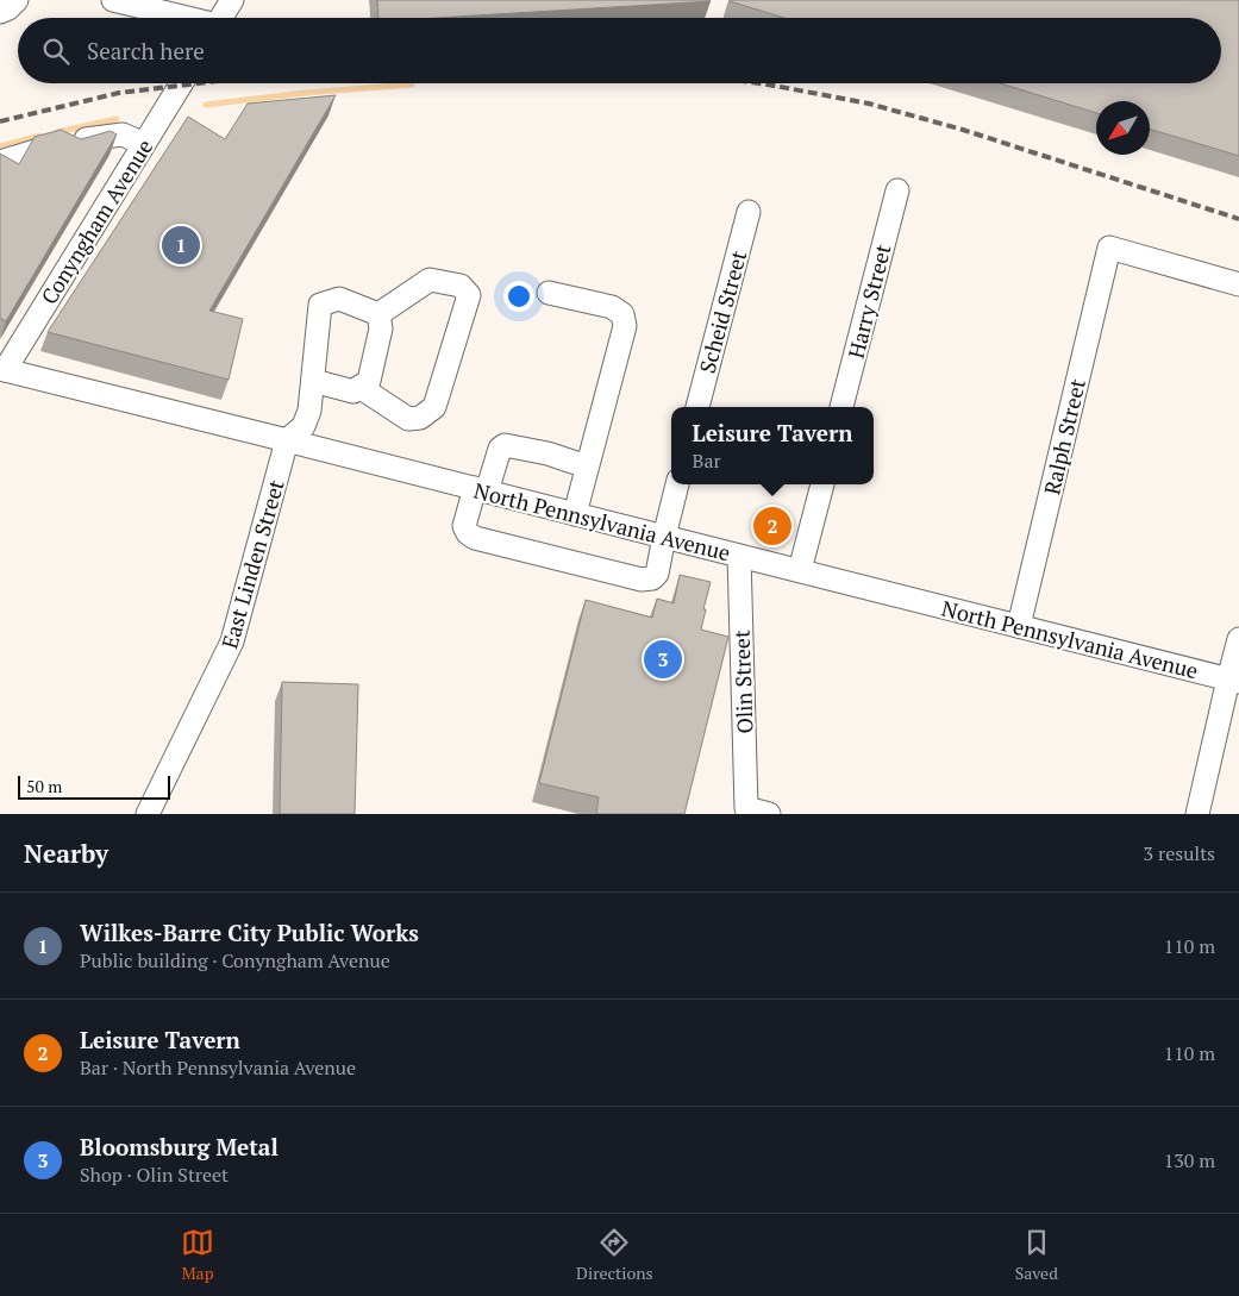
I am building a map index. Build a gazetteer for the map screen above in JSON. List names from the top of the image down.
{
  "streets": {
    "street": [
      "Conyngham Avenue",
      "Harry Street",
      "Scheid Street",
      "Ralph Street",
      "North Pennsylvania Avenue",
      "East Linden Street",
      "Olin Street"
    ]
  },
  "crossings": [
    ["Conyngham Avenue", "North Pennsylvania Avenue"],
    ["Ralph Street", "North Pennsylvania Avenue"],
    ["North Pennsylvania Avenue", "East Linden Street"],
    ["North Pennsylvania Avenue", "Olin Street"]
  ],
  "scale_bar": "50 m",
  "north": "bottom left",
  "page": {
    "search": "Search here",
    "pins": ["1", "2", "3"],
    "popup": ["Leisure Tavern", "Bar"],
    "scale": "50 m",
    "heading": ["Nearby", "3 results"],
    "list": [
      {
        "mark": "1",
        "name": "Wilkes-Barre City Public Works",
        "note": "Public building · Conyngham Avenue",
        "value": "110 m"
      },
      {
        "mark": "2",
        "name": "Leisure Tavern",
        "note": "Bar · North Pennsylvania Avenue",
        "value": "110 m"
      },
      {
        "mark": "3",
        "name": "Bloomsburg Metal",
        "note": "Shop · Olin Street",
        "value": "130 m"
      }
    ],
    "nav": ["Map", "Directions", "Saved"]
  }
}
